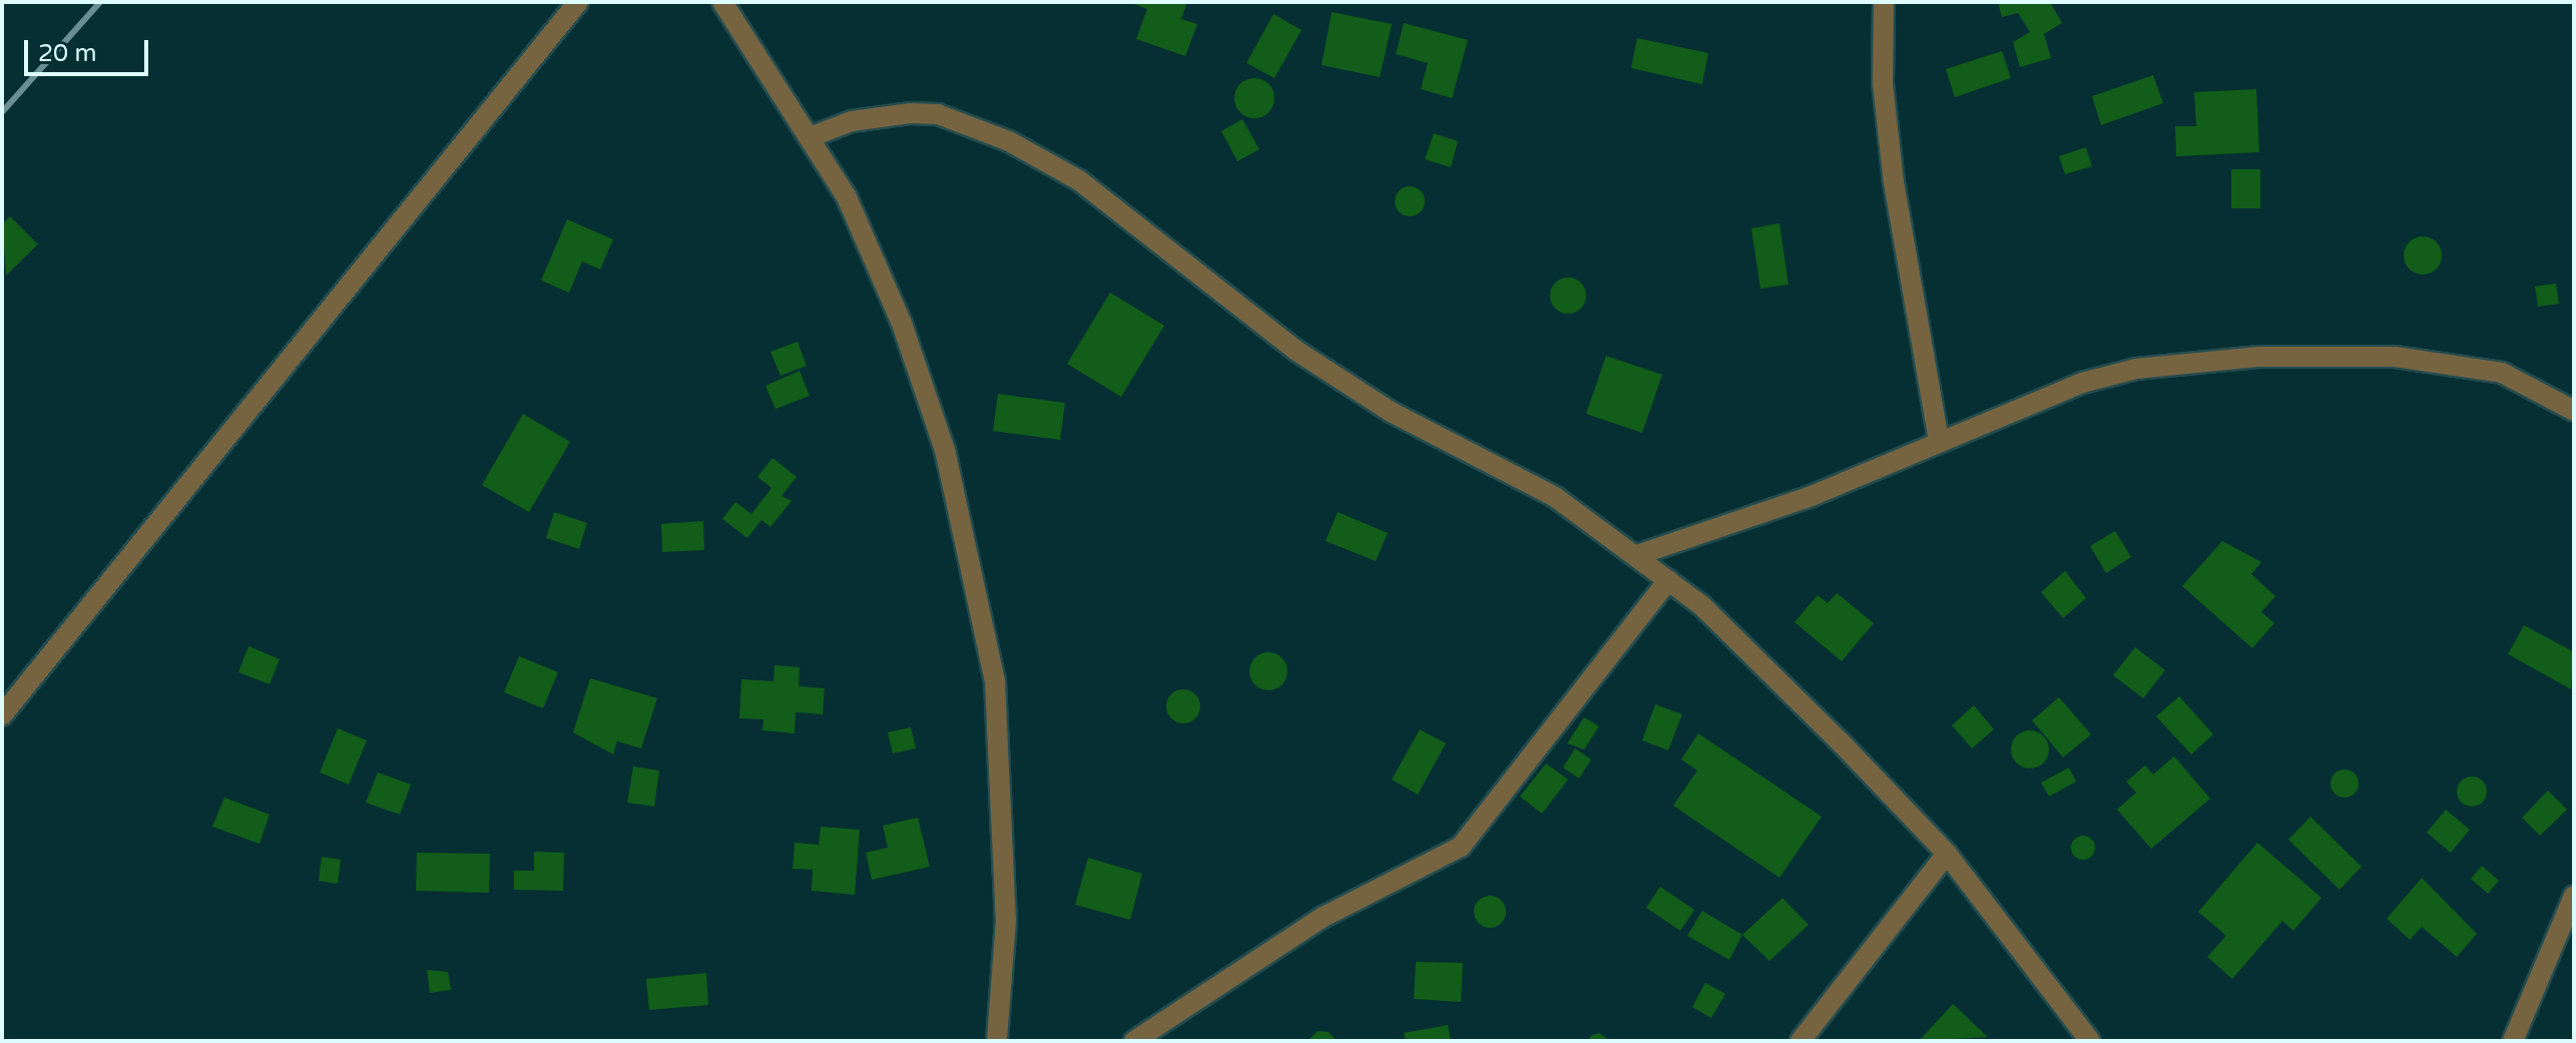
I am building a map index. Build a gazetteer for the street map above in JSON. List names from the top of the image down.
{
  "scale_bar": "20 m"
}
